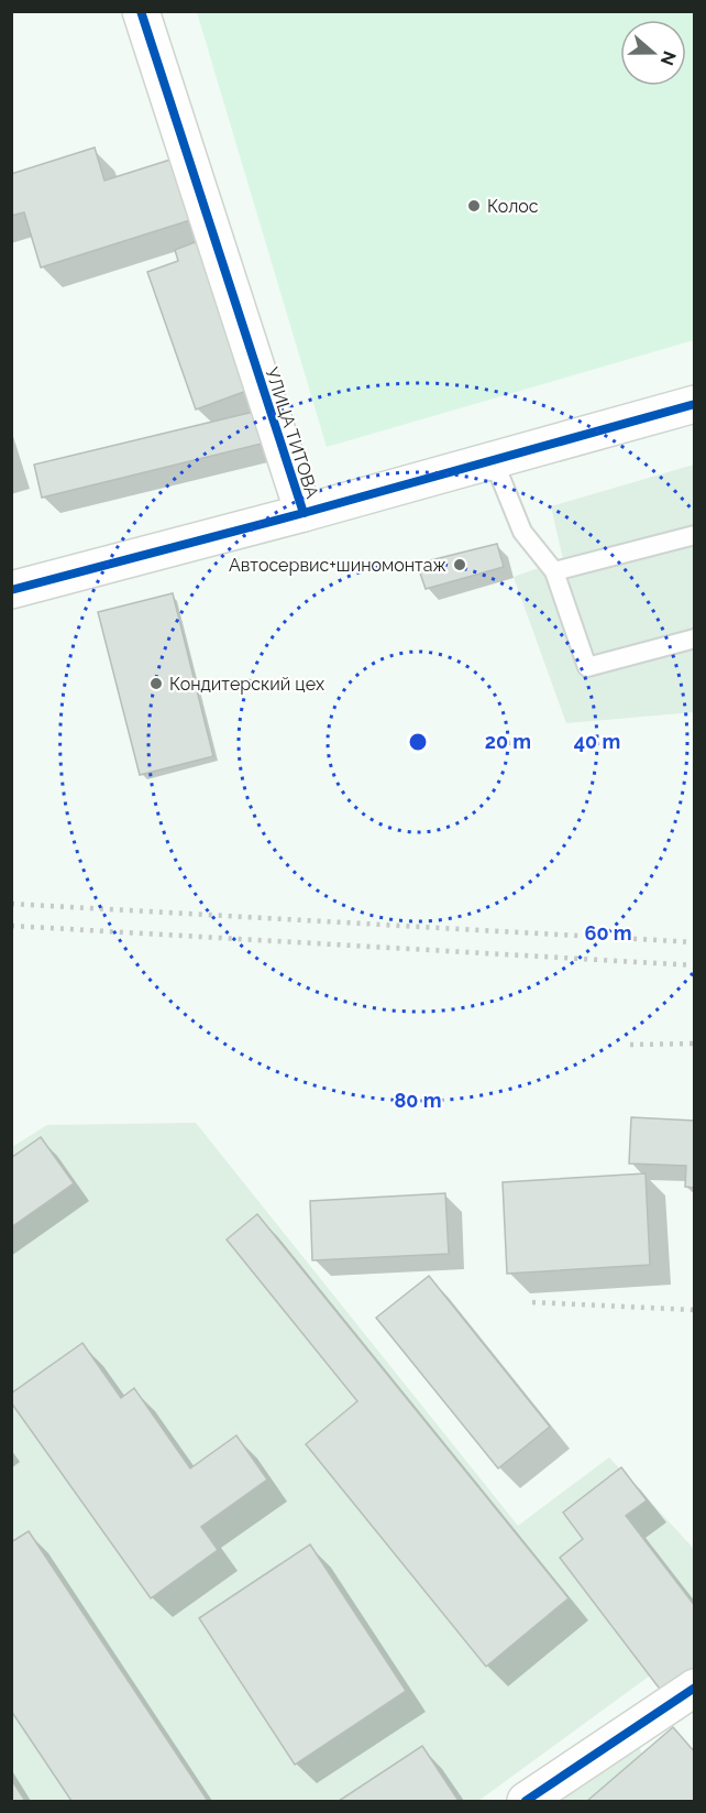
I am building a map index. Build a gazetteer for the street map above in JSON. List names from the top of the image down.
{
  "streets": {
    "street": ["УЛИЦА ТИТОВА"]
  },
  "places": ["Колос", "Автосервис+шиномонтаж", "Кондитерский цех"],
  "north": "right",
  "rings": [
    "20 m",
    "40 m",
    "60 m",
    "80 m"
  ]
}
